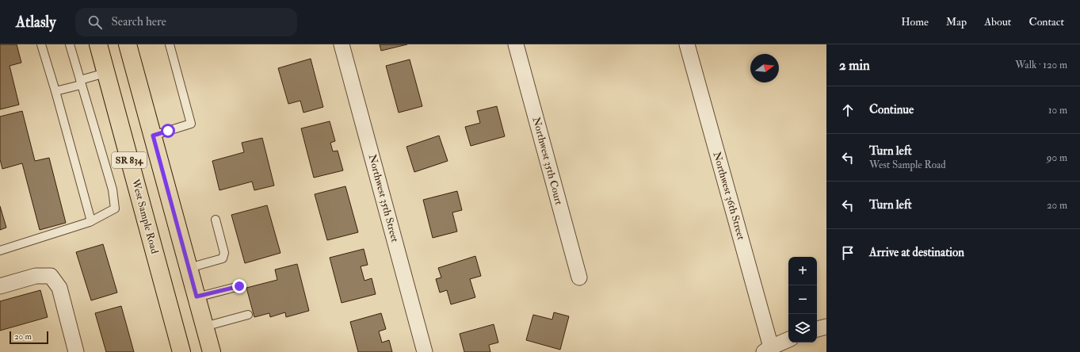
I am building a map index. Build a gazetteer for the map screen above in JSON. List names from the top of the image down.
{
  "streets": {
    "main road": ["SR 834", "West Sample Road"],
    "street": ["Northwest 35th Court", "Northwest 36th Street", "Northwest 35th Street"]
  },
  "scale_bar": "20 m",
  "north": "right",
  "page": {
    "header": "Atlasly",
    "search": "Search here",
    "nav": [
      "Home",
      "Map",
      "About",
      "Contact"
    ],
    "heading": ["2 min", "Walk · 120 m"],
    "list": [
      ["Continue", "10 m"],
      ["Turn left", "West Sample Road", "90 m"],
      ["Turn left", "20 m"],
      "Arrive at destination"
    ],
    "map_buttons": ["+", "−"],
    "scale": "20 m"
  }
}
